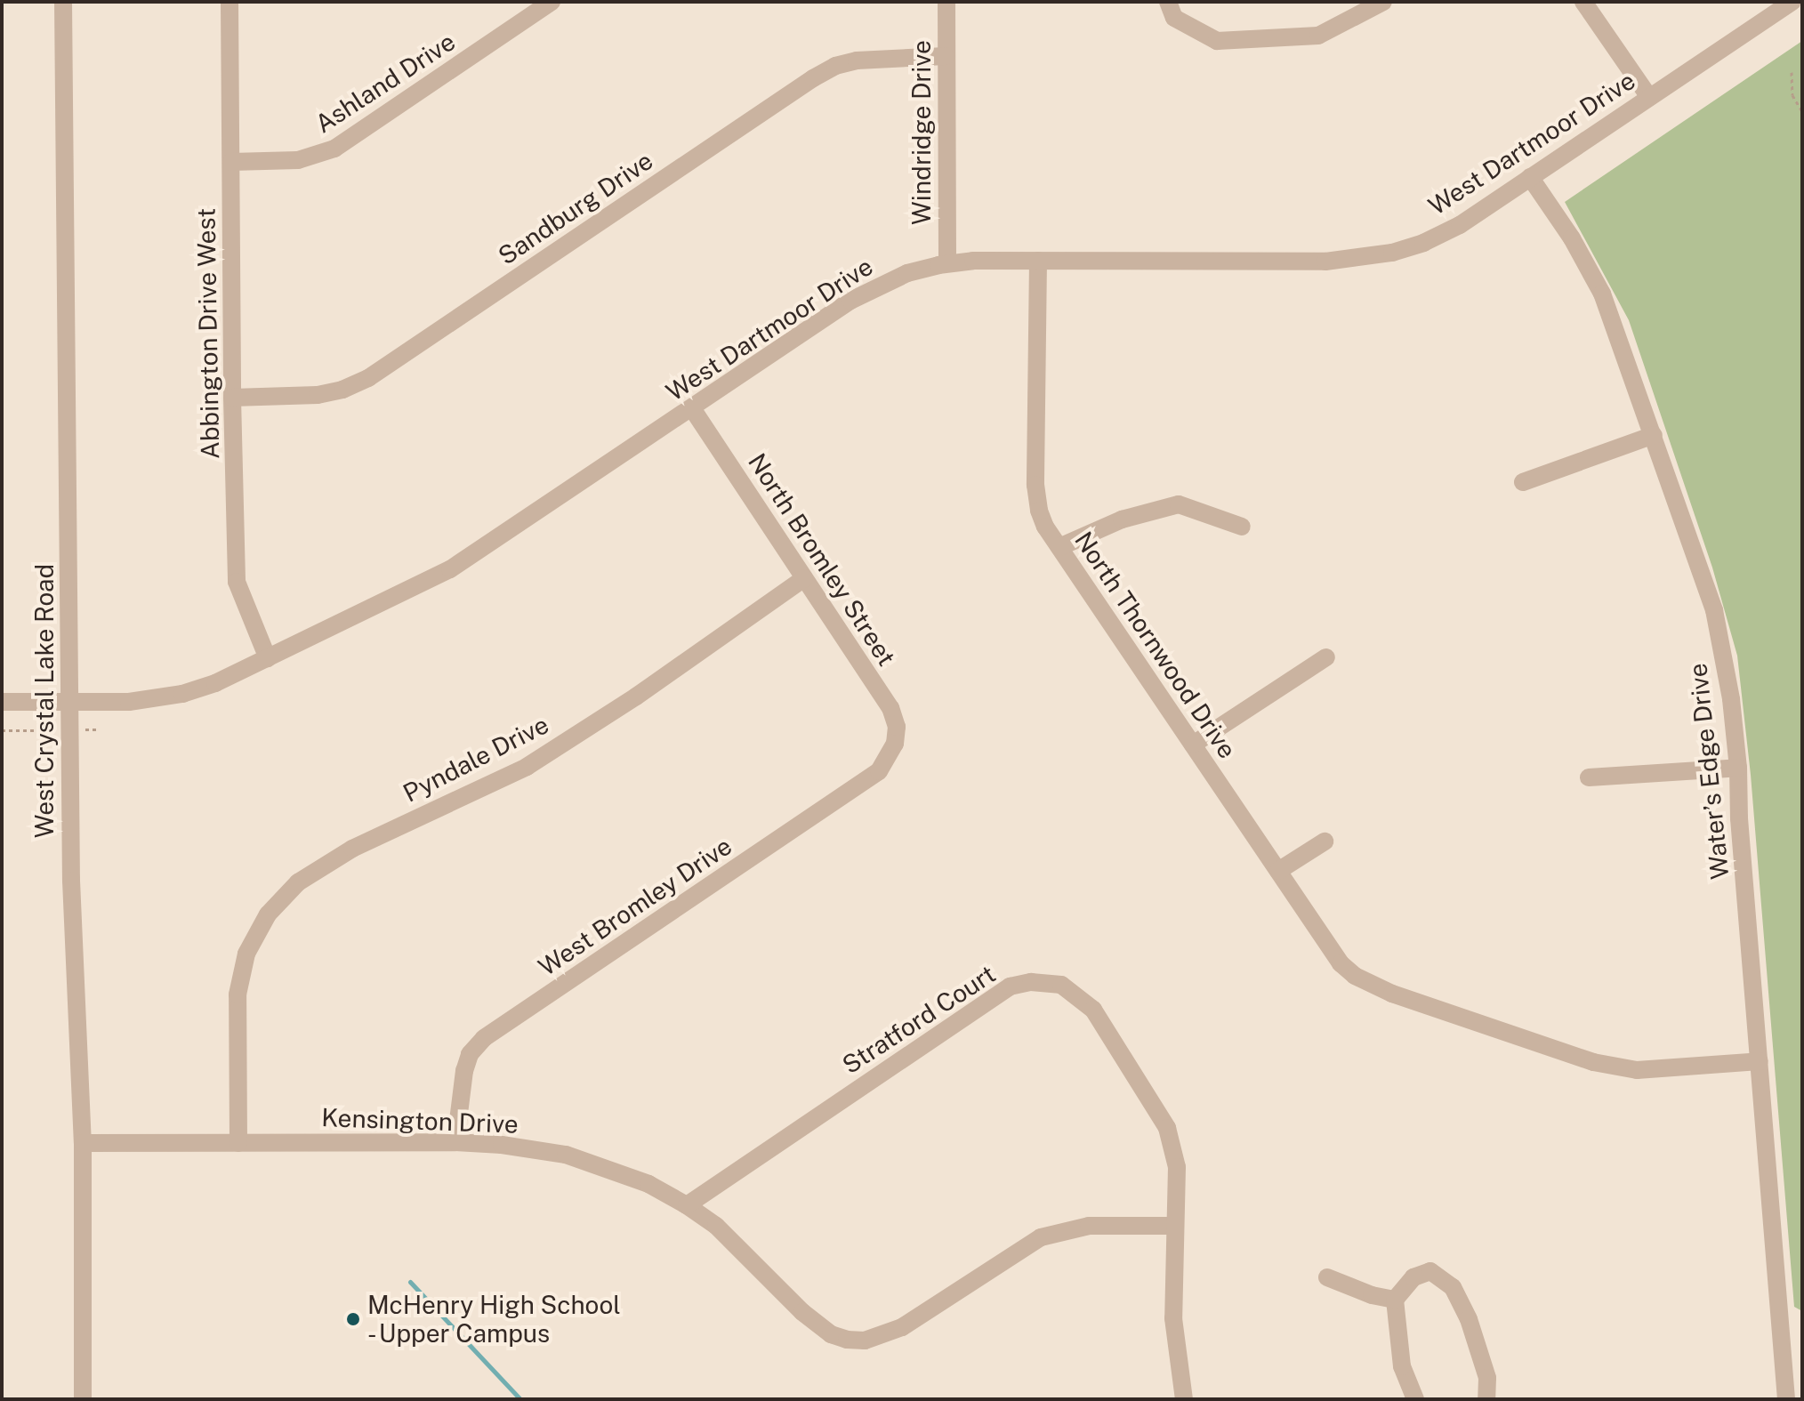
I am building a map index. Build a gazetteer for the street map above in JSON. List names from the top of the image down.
{
  "streets": {
    "street": [
      "Ashland Drive",
      "Windridge Drive",
      "West Dartmoor Drive",
      "Sandburg Drive",
      "Abbington Drive West",
      "North Bromley Street",
      "North Thornwood Drive",
      "West Crystal Lake Road",
      "Pyndale Drive",
      "Water’s Edge Drive",
      "West Bromley Drive",
      "Stratford Court",
      "Kensington Drive"
    ]
  },
  "crossings": [
    ["Ashland Drive", "Abbington Drive West"],
    ["Windridge Drive", "West Dartmoor Drive"],
    ["Windridge Drive", "Sandburg Drive"],
    ["West Dartmoor Drive", "Abbington Drive West"],
    ["West Dartmoor Drive", "North Bromley Street"],
    ["West Dartmoor Drive", "North Thornwood Drive"],
    ["West Dartmoor Drive", "West Crystal Lake Road"],
    ["West Dartmoor Drive", "Water’s Edge Drive"],
    ["Sandburg Drive", "Abbington Drive West"],
    ["North Bromley Street", "Pyndale Drive"],
    ["North Bromley Street", "West Bromley Drive"],
    ["North Thornwood Drive", "Water’s Edge Drive"],
    ["West Crystal Lake Road", "Kensington Drive"],
    ["Pyndale Drive", "Kensington Drive"],
    ["West Bromley Drive", "Kensington Drive"],
    ["Stratford Court", "Kensington Drive"]
  ],
  "places": ["McHenry High School - Upper Campus"]
}
